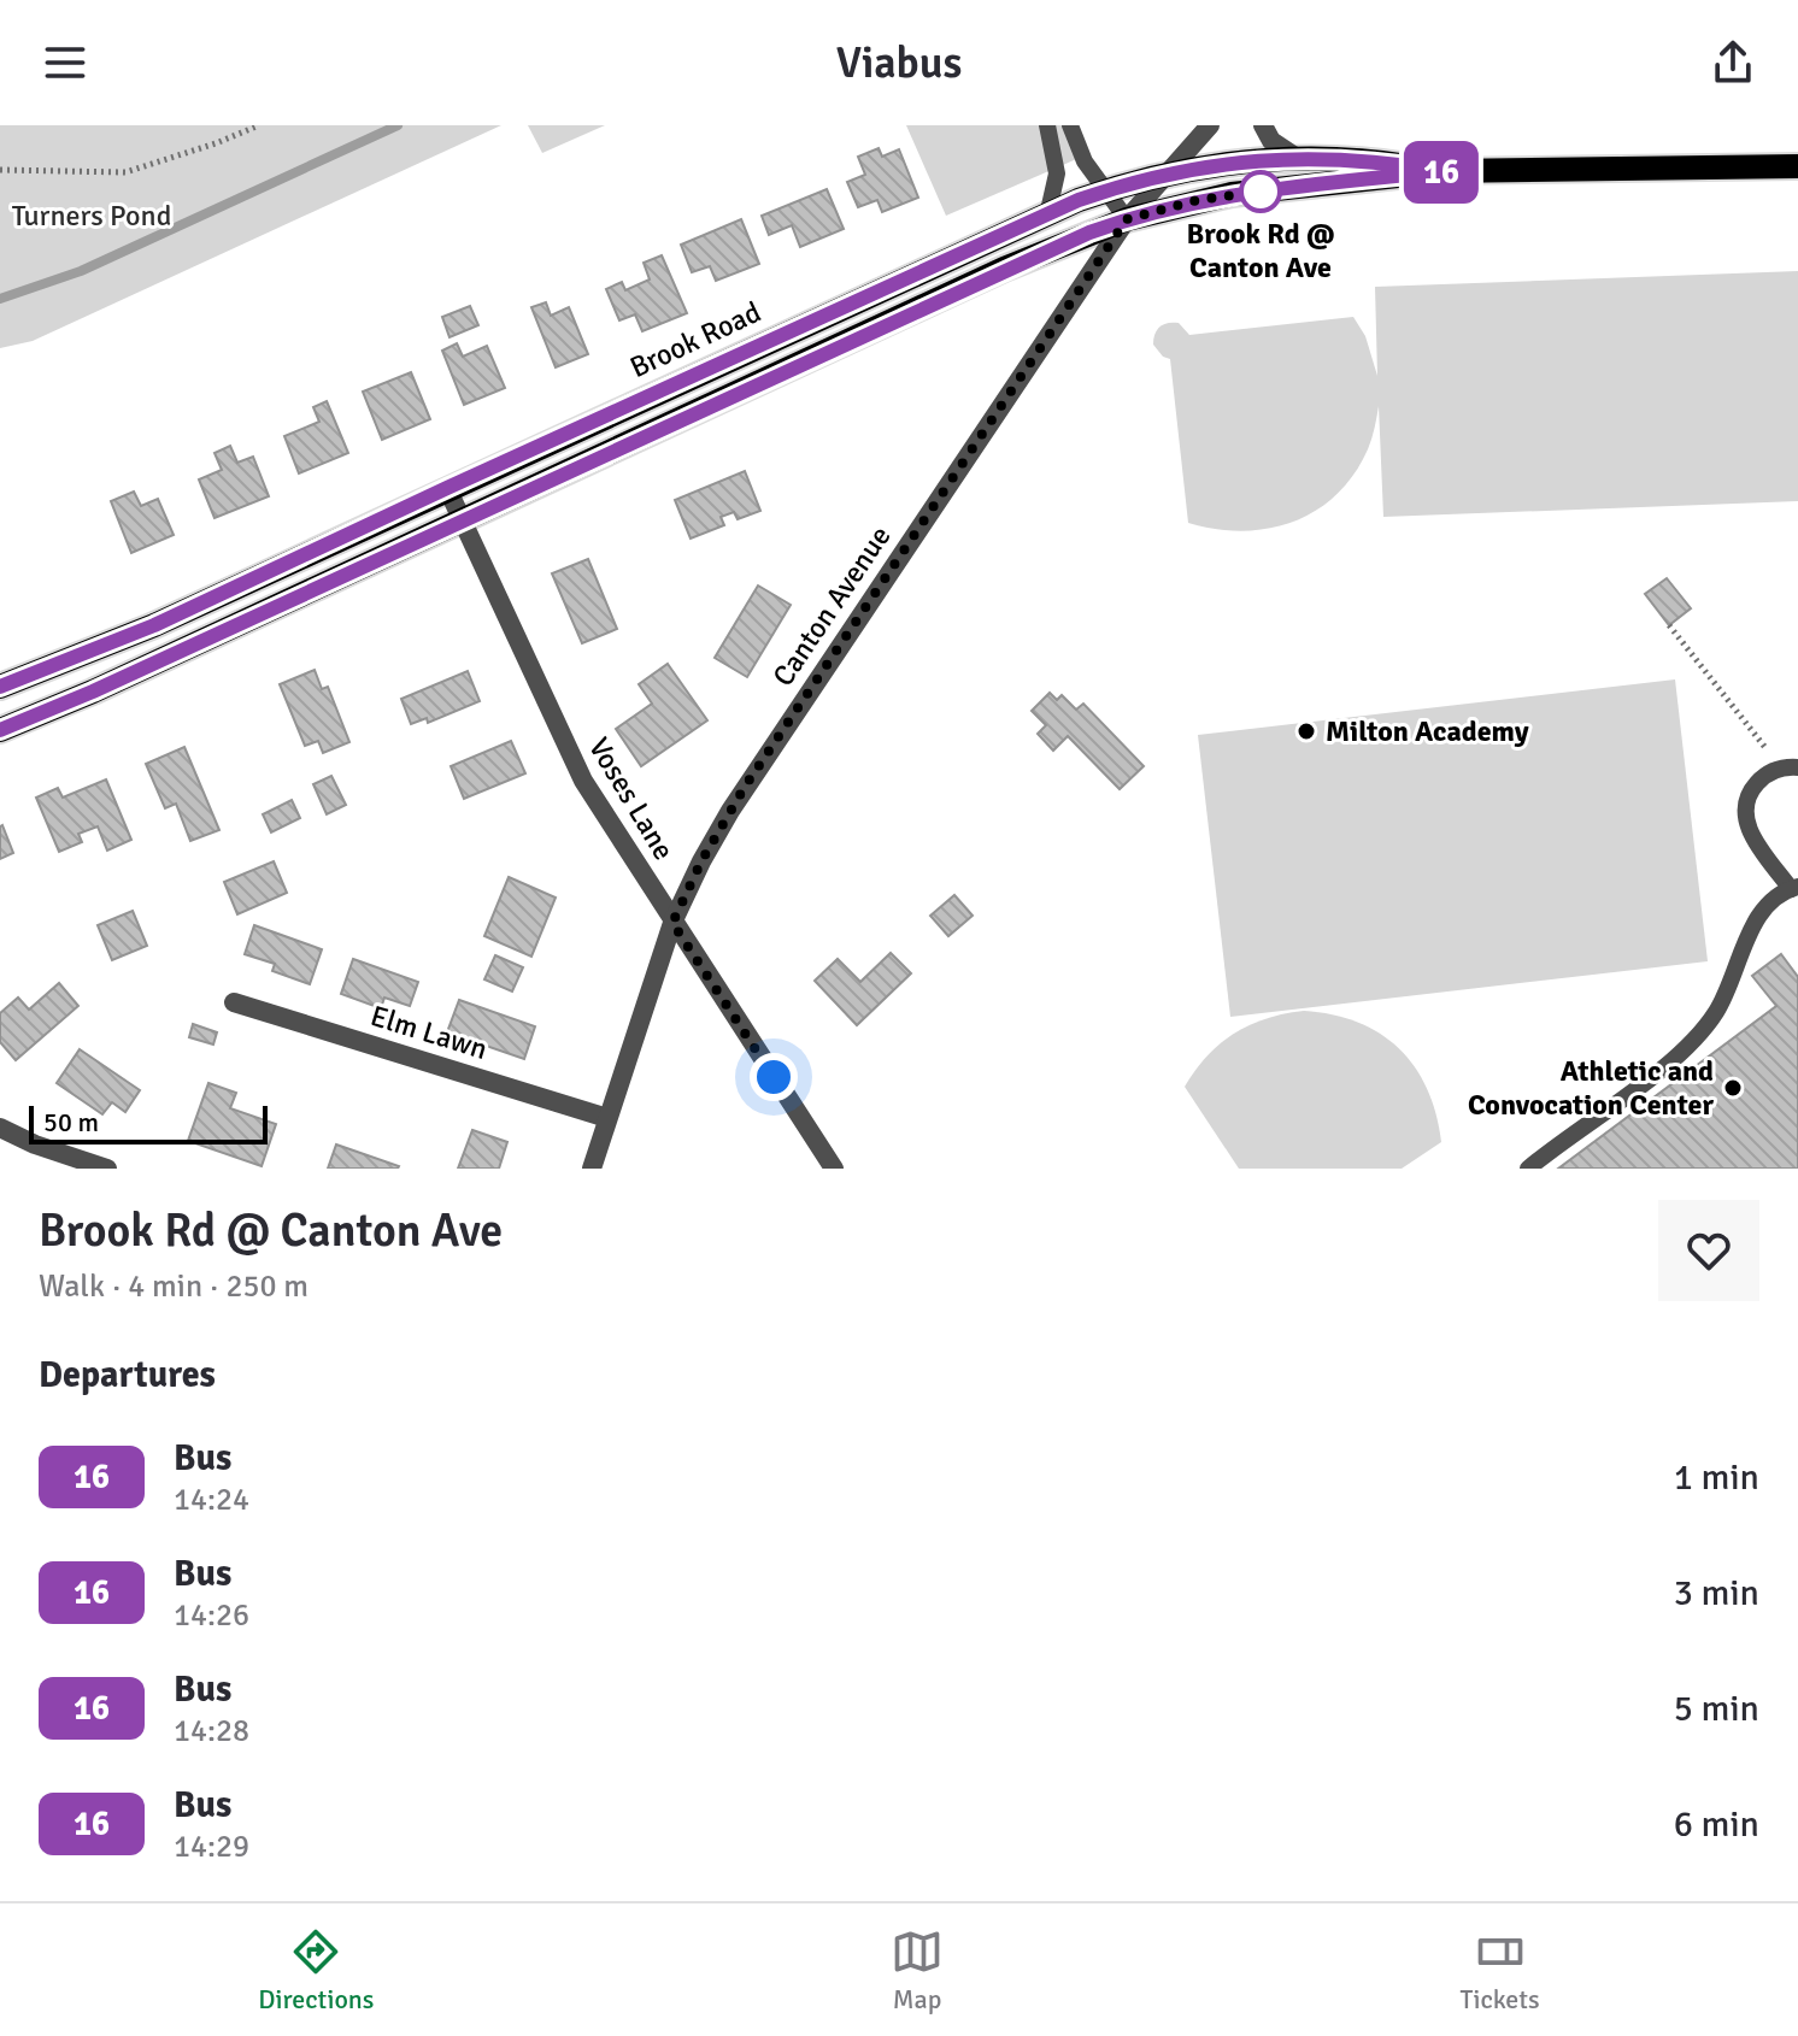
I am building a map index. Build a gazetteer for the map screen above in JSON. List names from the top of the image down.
{
  "streets": {
    "main road": ["Brook Road"],
    "street": ["Canton Avenue", "Voses Lane", "Elm Lawn"]
  },
  "crossings": [
    ["Brook Road", "Canton Avenue"],
    ["Brook Road", "Voses Lane"],
    ["Canton Avenue", "Voses Lane"],
    ["Canton Avenue", "Elm Lawn"]
  ],
  "parks": ["Turners Pond"],
  "places": ["Brook Rd @ Canton Ave", "Milton Academy", "Athletic and Convocation Center"],
  "lines": ["bus line 16"],
  "scale_bar": "50 m",
  "page": {
    "header": "Viabus",
    "on_map": "16",
    "scale": "50 m",
    "heading": [
      ["Brook Rd @ Canton Ave", "Walk · 4 min · 250 m"],
      "Departures"
    ],
    "list": [
      {
        "mark": "16",
        "name": "Bus",
        "note": "14:24",
        "value": "1 min"
      },
      {
        "mark": "16",
        "name": "Bus",
        "note": "14:26",
        "value": "3 min"
      },
      {
        "mark": "16",
        "name": "Bus",
        "note": "14:28",
        "value": "5 min"
      },
      {
        "mark": "16",
        "name": "Bus",
        "note": "14:29",
        "value": "6 min"
      }
    ],
    "tabs": ["Directions", "Map", "Tickets"]
  }
}
